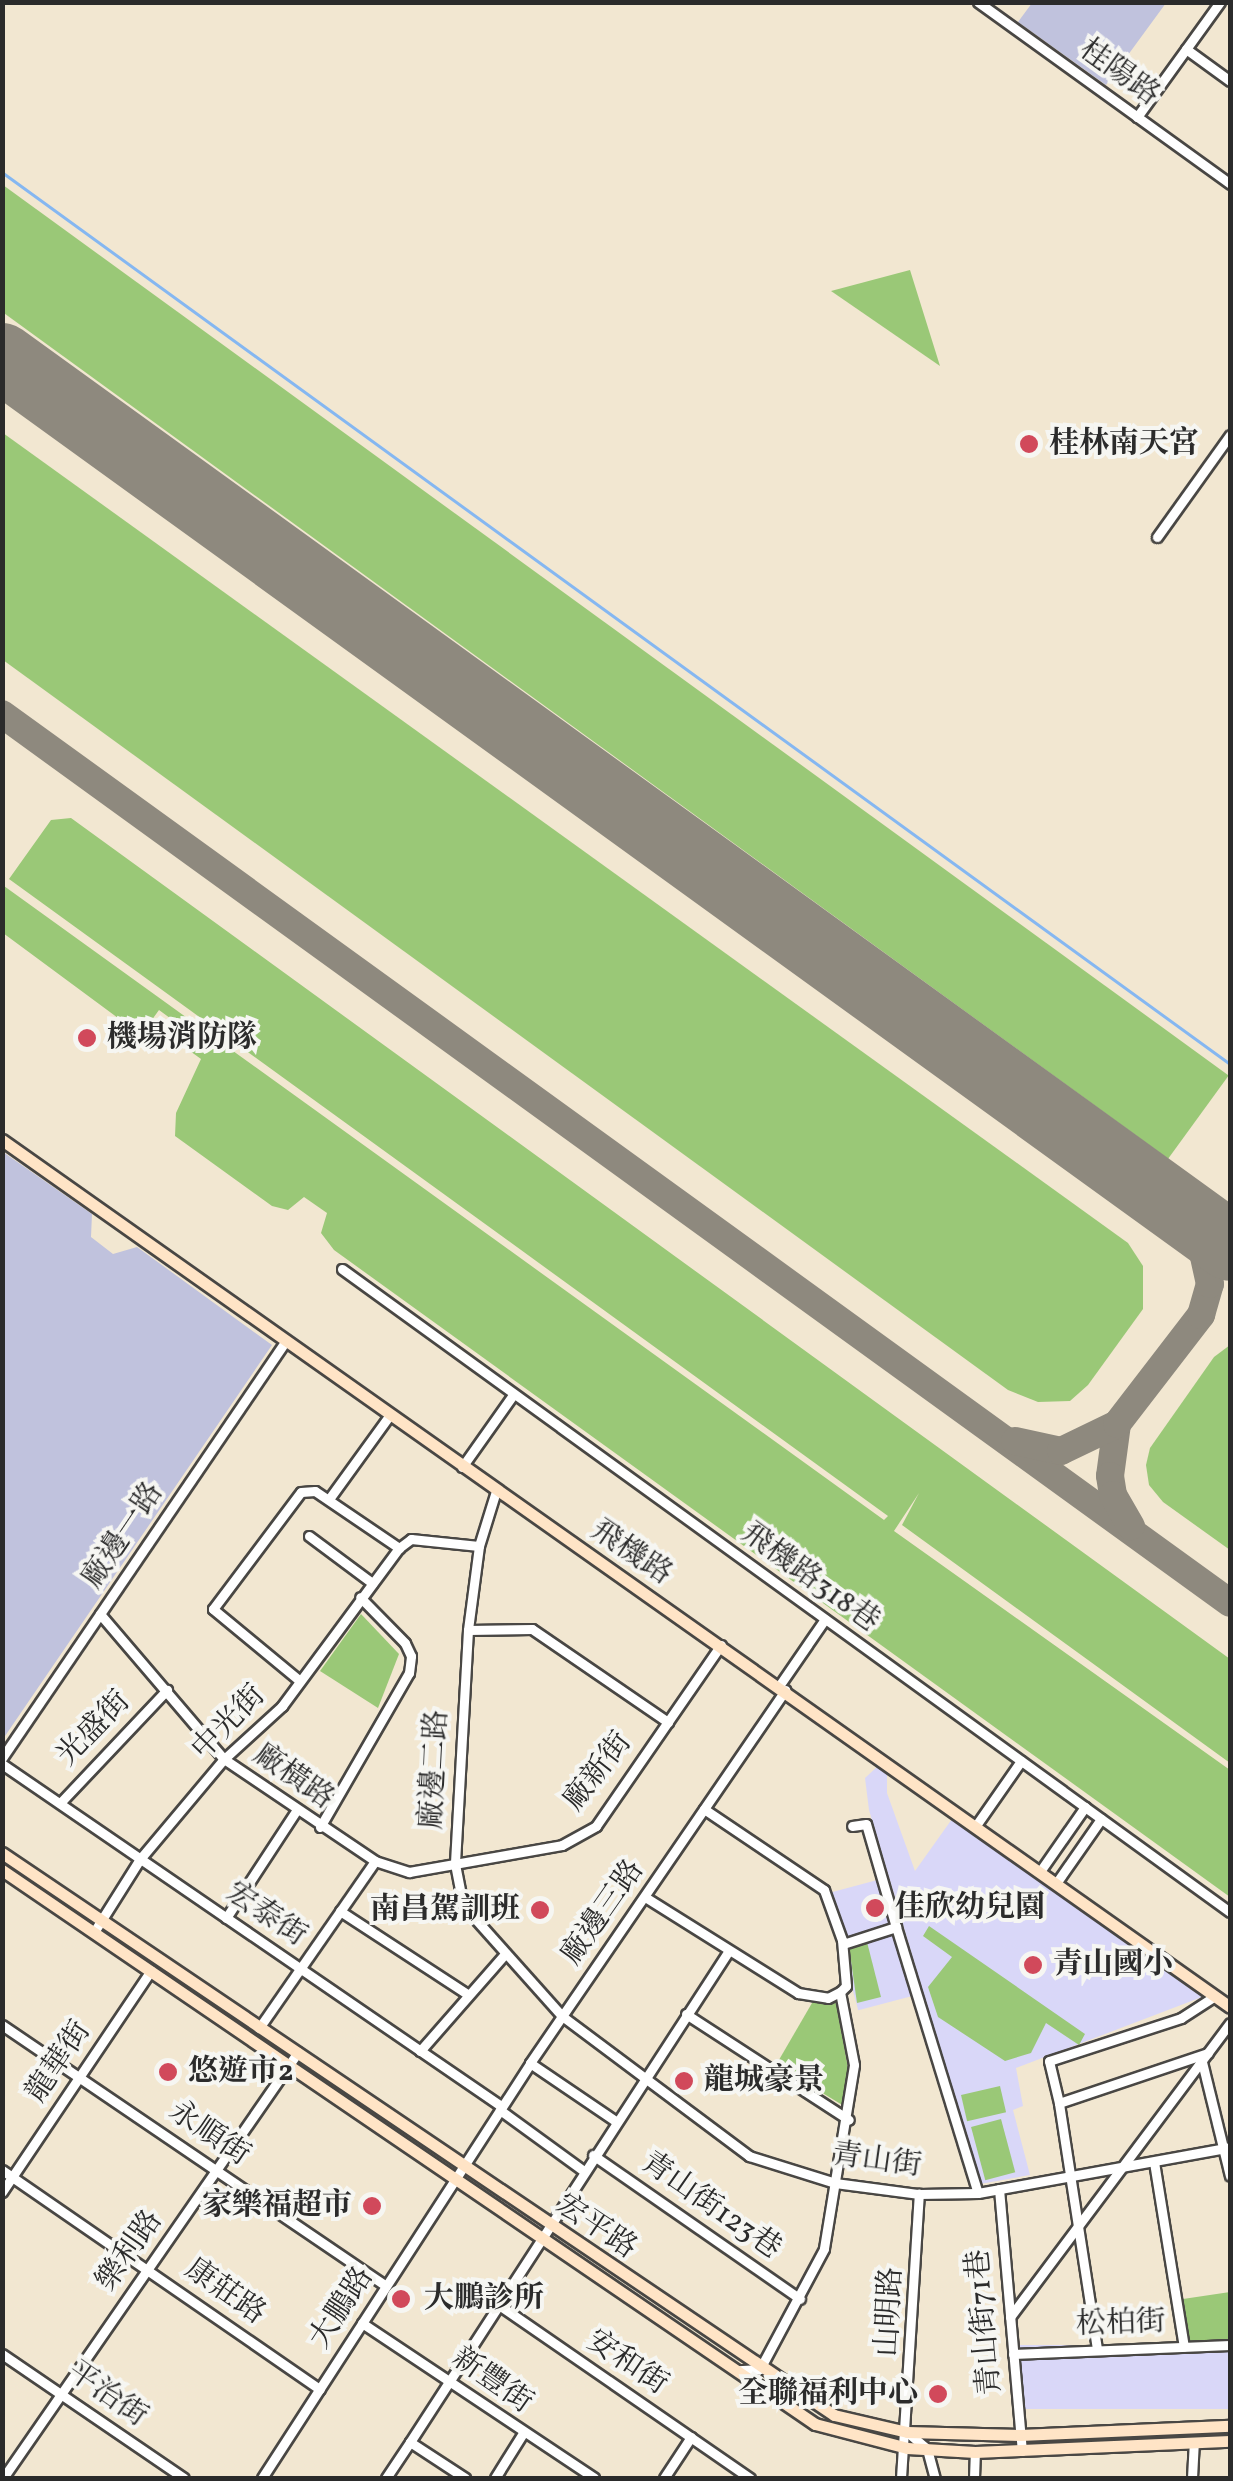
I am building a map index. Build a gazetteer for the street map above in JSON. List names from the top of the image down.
{
  "streets": {
    "street": [
      "桂陽路",
      "廠邊一路",
      "飛機路",
      "飛機路318巷",
      "中光街",
      "光盛街",
      "廠邊二路",
      "廠新街",
      "廠橫路",
      "廠邊三路",
      "宏泰街",
      "龍華街",
      "永順街",
      "青山街",
      "青山街123巷",
      "宏平路",
      "樂利路",
      "康莊路",
      "大鵬路",
      "山明路",
      "青山街71巷",
      "松柏街",
      "安和街",
      "新豐街",
      "平治街"
    ]
  },
  "crossings": [
    ["廠邊一路", "飛機路"],
    ["廠邊一路", "廠橫路"],
    ["廠邊一路", "宏泰街"],
    ["飛機路", "廠邊二路"],
    ["飛機路", "廠邊三路"],
    ["飛機路318巷", "廠邊三路"],
    ["中光街", "廠橫路"],
    ["中光街", "宏泰街"],
    ["中光街", "宏平路"],
    ["光盛街", "廠橫路"],
    ["光盛街", "宏泰街"],
    ["廠邊二路", "廠新街"],
    ["廠邊二路", "廠橫路"],
    ["廠邊二路", "廠邊三路"],
    ["廠邊二路", "青山街"],
    ["廠新街", "廠橫路"],
    ["廠邊三路", "宏泰街"],
    ["廠邊三路", "青山街"],
    ["廠邊三路", "宏平路"],
    ["廠邊三路", "大鵬路"],
    ["龍華街", "永順街"],
    ["龍華街", "宏平路"],
    ["龍華街", "康莊路"],
    ["永順街", "樂利路"],
    ["永順街", "大鵬路"],
    ["青山街", "山明路"],
    ["青山街", "青山街71巷"],
    ["宏平路", "樂利路"],
    ["宏平路", "大鵬路"],
    ["宏平路", "山明路"],
    ["宏平路", "青山街71巷"],
    ["樂利路", "康莊路"],
    ["樂利路", "平治街"],
    ["康莊路", "大鵬路"],
    ["大鵬路", "新豐街"],
    ["青山街71巷", "松柏街"]
  ],
  "places": [
    "桂林南天宮",
    "機場消防隊",
    "佳欣幼兒園",
    "南昌駕訓班",
    "青山國小",
    "悠遊市2",
    "龍城豪景",
    "家樂福超市",
    "大鵬診所",
    "全聯福利中心"
  ]
}
